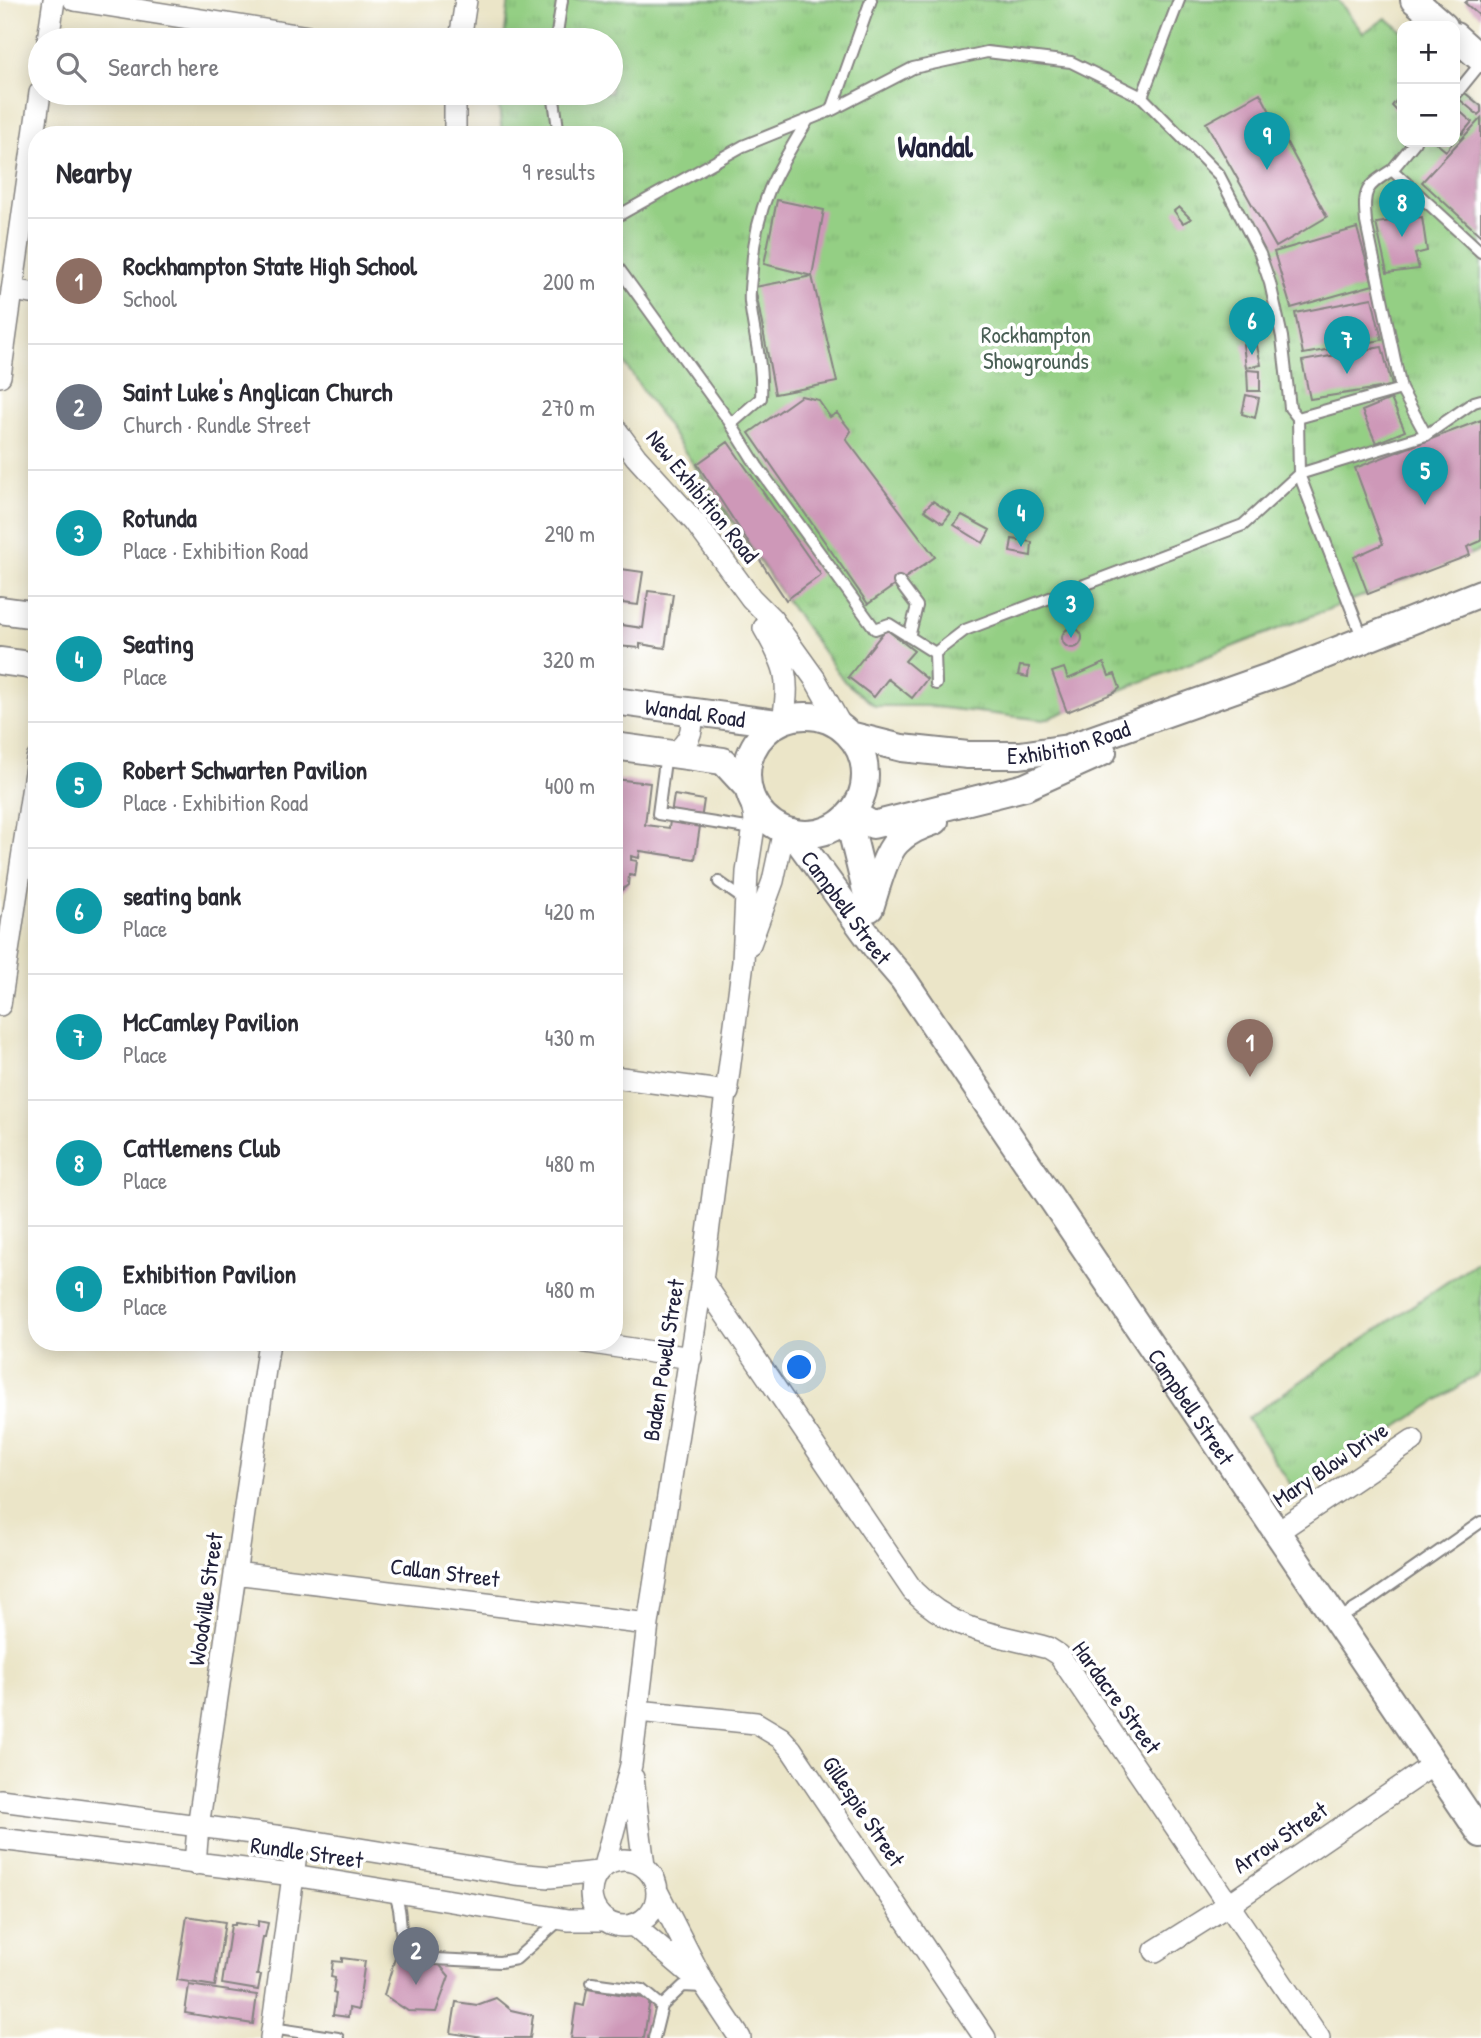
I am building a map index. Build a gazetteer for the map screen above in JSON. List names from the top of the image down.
{
  "streets": {
    "street": [
      "New Exhibition Road",
      "Wandal Road",
      "Exhibition Road",
      "Campbell Street",
      "Baden Powell Street",
      "Mary Blow Drive",
      "Callan Street",
      "Woodville Street",
      "Hardacre Street",
      "Gillespie Street",
      "Arrow Street",
      "Rundle Street"
    ]
  },
  "crossings": [
    ["New Exhibition Road", "Wandal Road"],
    ["New Exhibition Road", "Exhibition Road"],
    ["New Exhibition Road", "Campbell Street"],
    ["New Exhibition Road", "Baden Powell Street"],
    ["Wandal Road", "Exhibition Road"],
    ["Wandal Road", "Campbell Street"],
    ["Wandal Road", "Baden Powell Street"],
    ["Exhibition Road", "Campbell Street"],
    ["Exhibition Road", "Baden Powell Street"],
    ["Campbell Street", "Baden Powell Street"],
    ["Campbell Street", "Mary Blow Drive"],
    ["Campbell Street", "Arrow Street"],
    ["Baden Powell Street", "Callan Street"],
    ["Baden Powell Street", "Hardacre Street"],
    ["Baden Powell Street", "Gillespie Street"],
    ["Baden Powell Street", "Rundle Street"],
    ["Callan Street", "Woodville Street"],
    ["Woodville Street", "Rundle Street"],
    ["Hardacre Street", "Arrow Street"]
  ],
  "districts": ["Wandal"],
  "parks": ["Rockhampton Showgrounds"],
  "page": {
    "map_buttons": ["+", "−"],
    "search": "Search here",
    "pins": [
      "9",
      "8",
      "6",
      "7",
      "5",
      "4",
      "3",
      "1",
      "2"
    ],
    "heading": ["Nearby", "9 results"],
    "list": [
      {
        "mark": "1",
        "name": "Rockhampton State High School",
        "note": "School",
        "value": "200 m"
      },
      {
        "mark": "2",
        "name": "Saint Luke's Anglican Church",
        "note": "Church · Rundle Street",
        "value": "270 m"
      },
      {
        "mark": "3",
        "name": "Rotunda",
        "note": "Place · Exhibition Road",
        "value": "290 m"
      },
      {
        "mark": "4",
        "name": "Seating",
        "note": "Place",
        "value": "320 m"
      },
      {
        "mark": "5",
        "name": "Robert Schwarten Pavilion",
        "note": "Place · Exhibition Road",
        "value": "400 m"
      },
      {
        "mark": "6",
        "name": "seating bank",
        "note": "Place",
        "value": "420 m"
      },
      {
        "mark": "7",
        "name": "McCamley Pavilion",
        "note": "Place",
        "value": "430 m"
      },
      {
        "mark": "8",
        "name": "Cattlemens Club",
        "note": "Place",
        "value": "480 m"
      },
      {
        "mark": "9",
        "name": "Exhibition Pavilion",
        "note": "Place",
        "value": "480 m"
      }
    ]
  }
}
